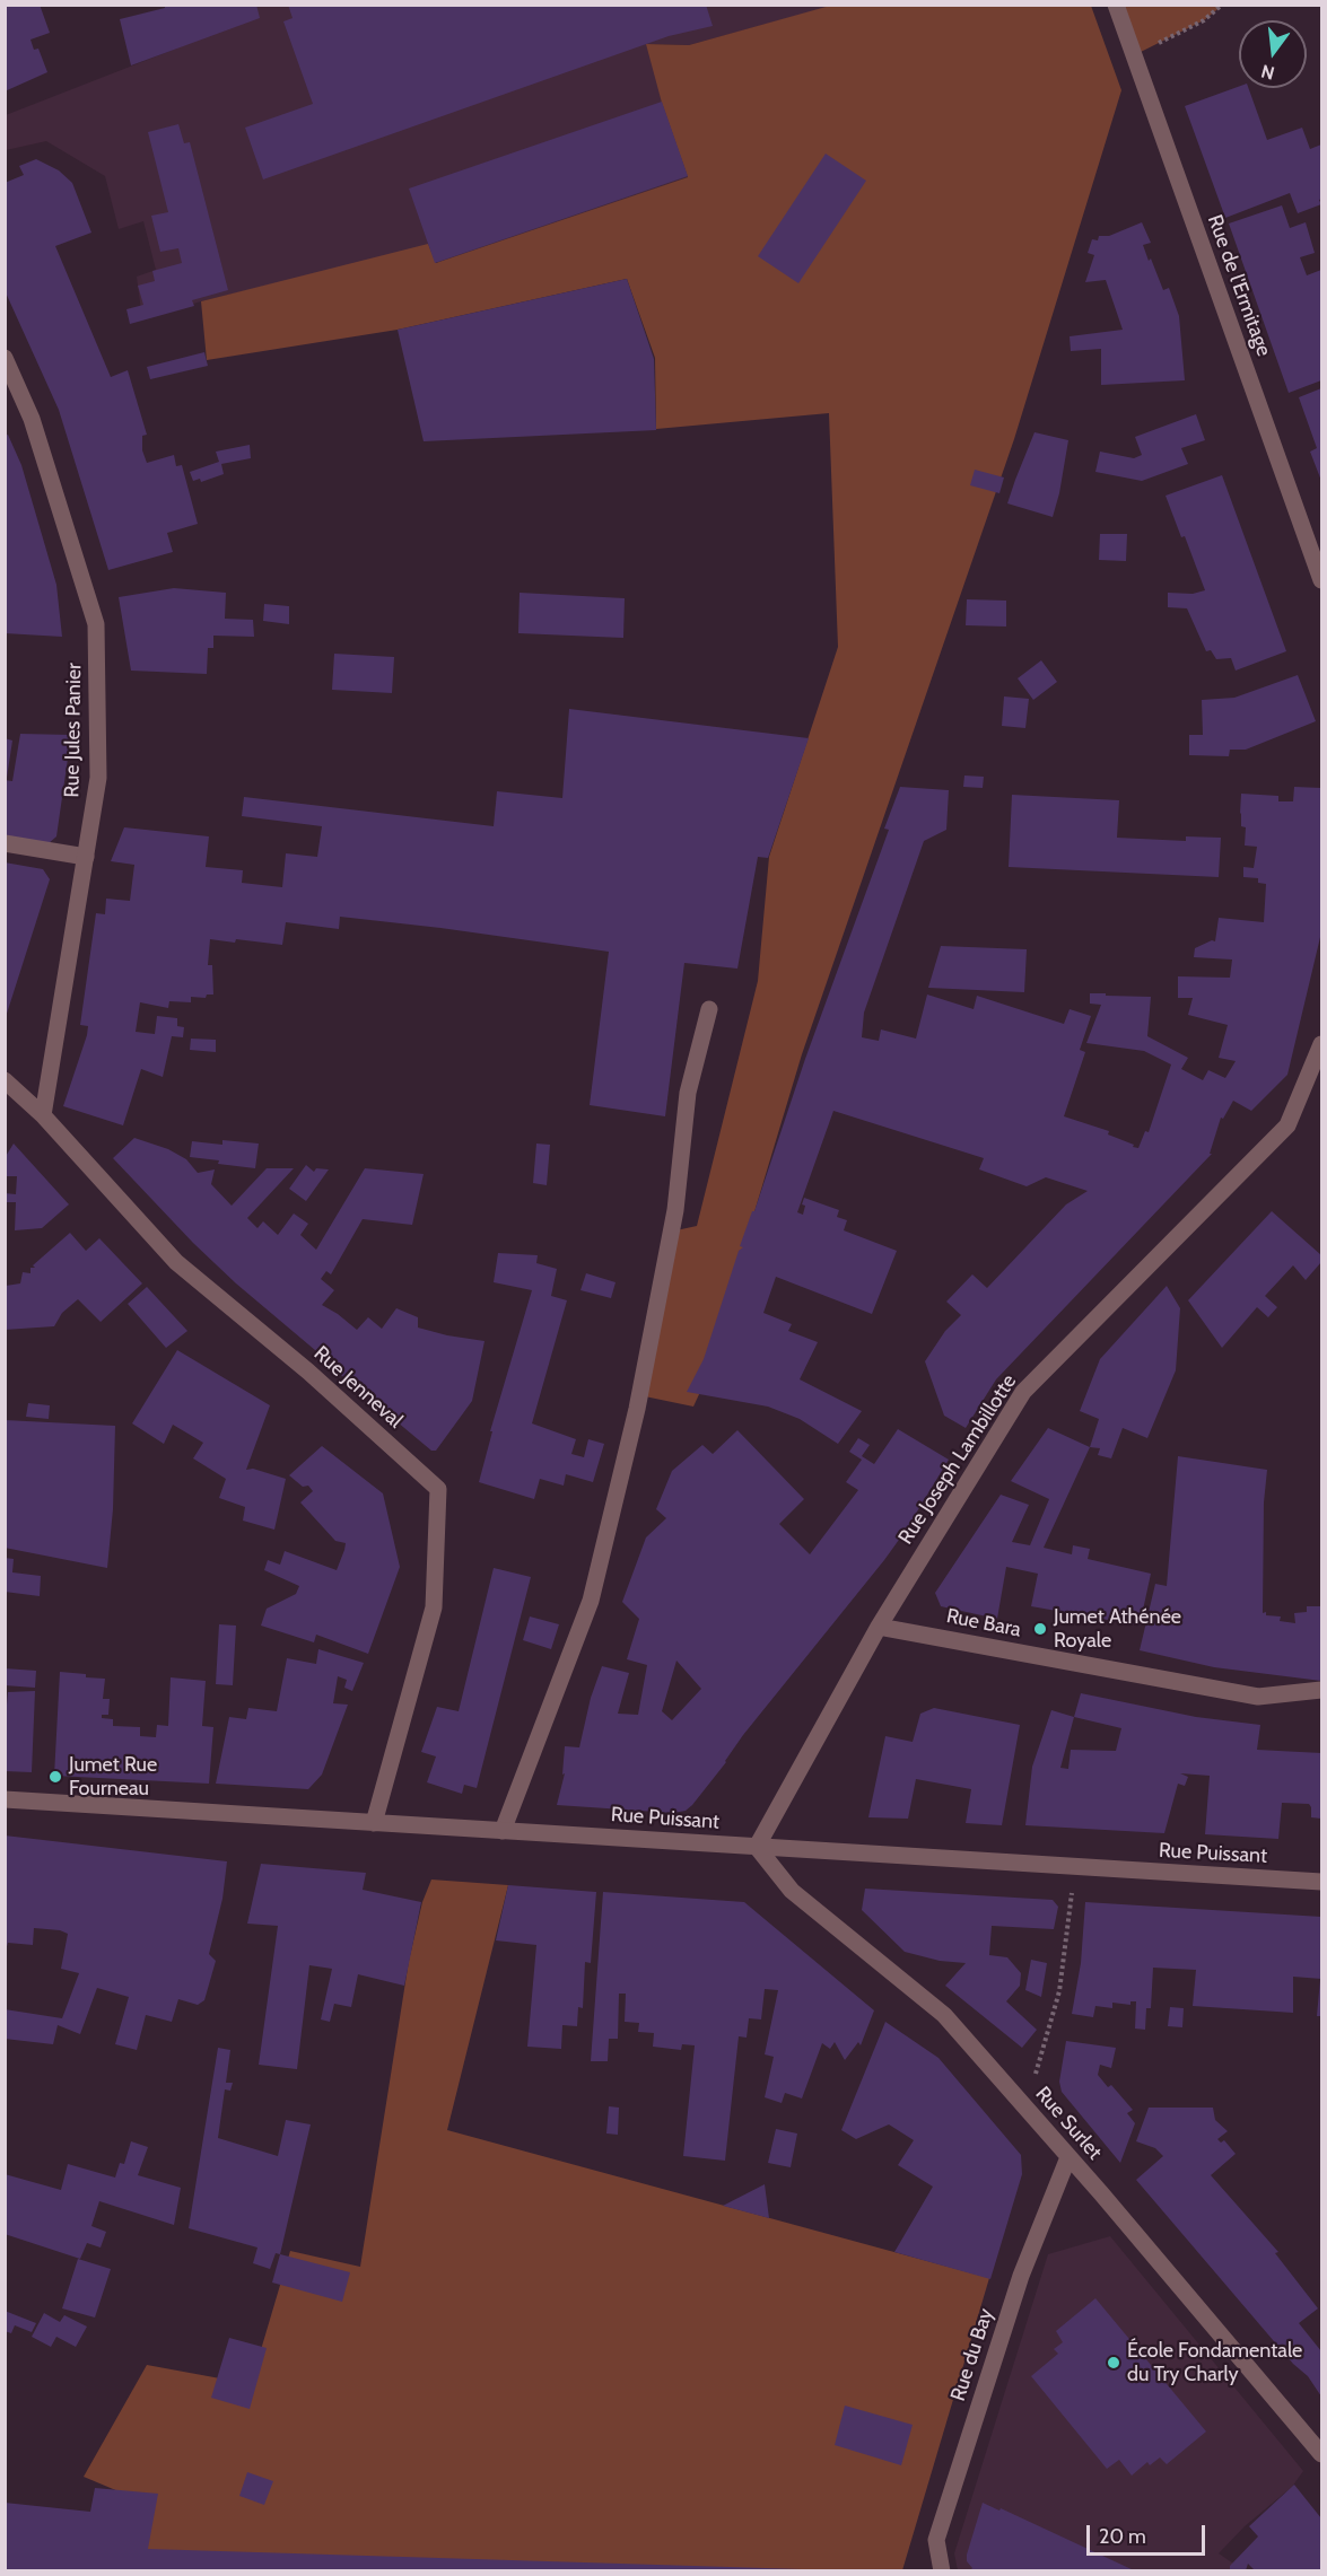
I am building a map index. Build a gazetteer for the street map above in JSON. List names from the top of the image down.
{
  "streets": {
    "street": [
      "Rue de l'Ermitage",
      "Rue Jules Panier",
      "Rue Jenneval",
      "Rue Joseph Lambillotte",
      "Rue Bara",
      "Rue Puissant",
      "Rue Surlet",
      "Rue du Bay"
    ]
  },
  "crossings": [
    ["Rue Jules Panier", "Rue Jenneval"],
    ["Rue Jenneval", "Rue Puissant"],
    ["Rue Joseph Lambillotte", "Rue Bara"],
    ["Rue Joseph Lambillotte", "Rue Puissant"],
    ["Rue Joseph Lambillotte", "Rue Surlet"],
    ["Rue Puissant", "Rue Surlet"],
    ["Rue Surlet", "Rue du Bay"]
  ],
  "places": ["Jumet Athénée Royale", "Jumet Rue Fourneau", "École Fondamentale du Try Charly"],
  "scale_bar": "20 m",
  "north": "bottom"
}
